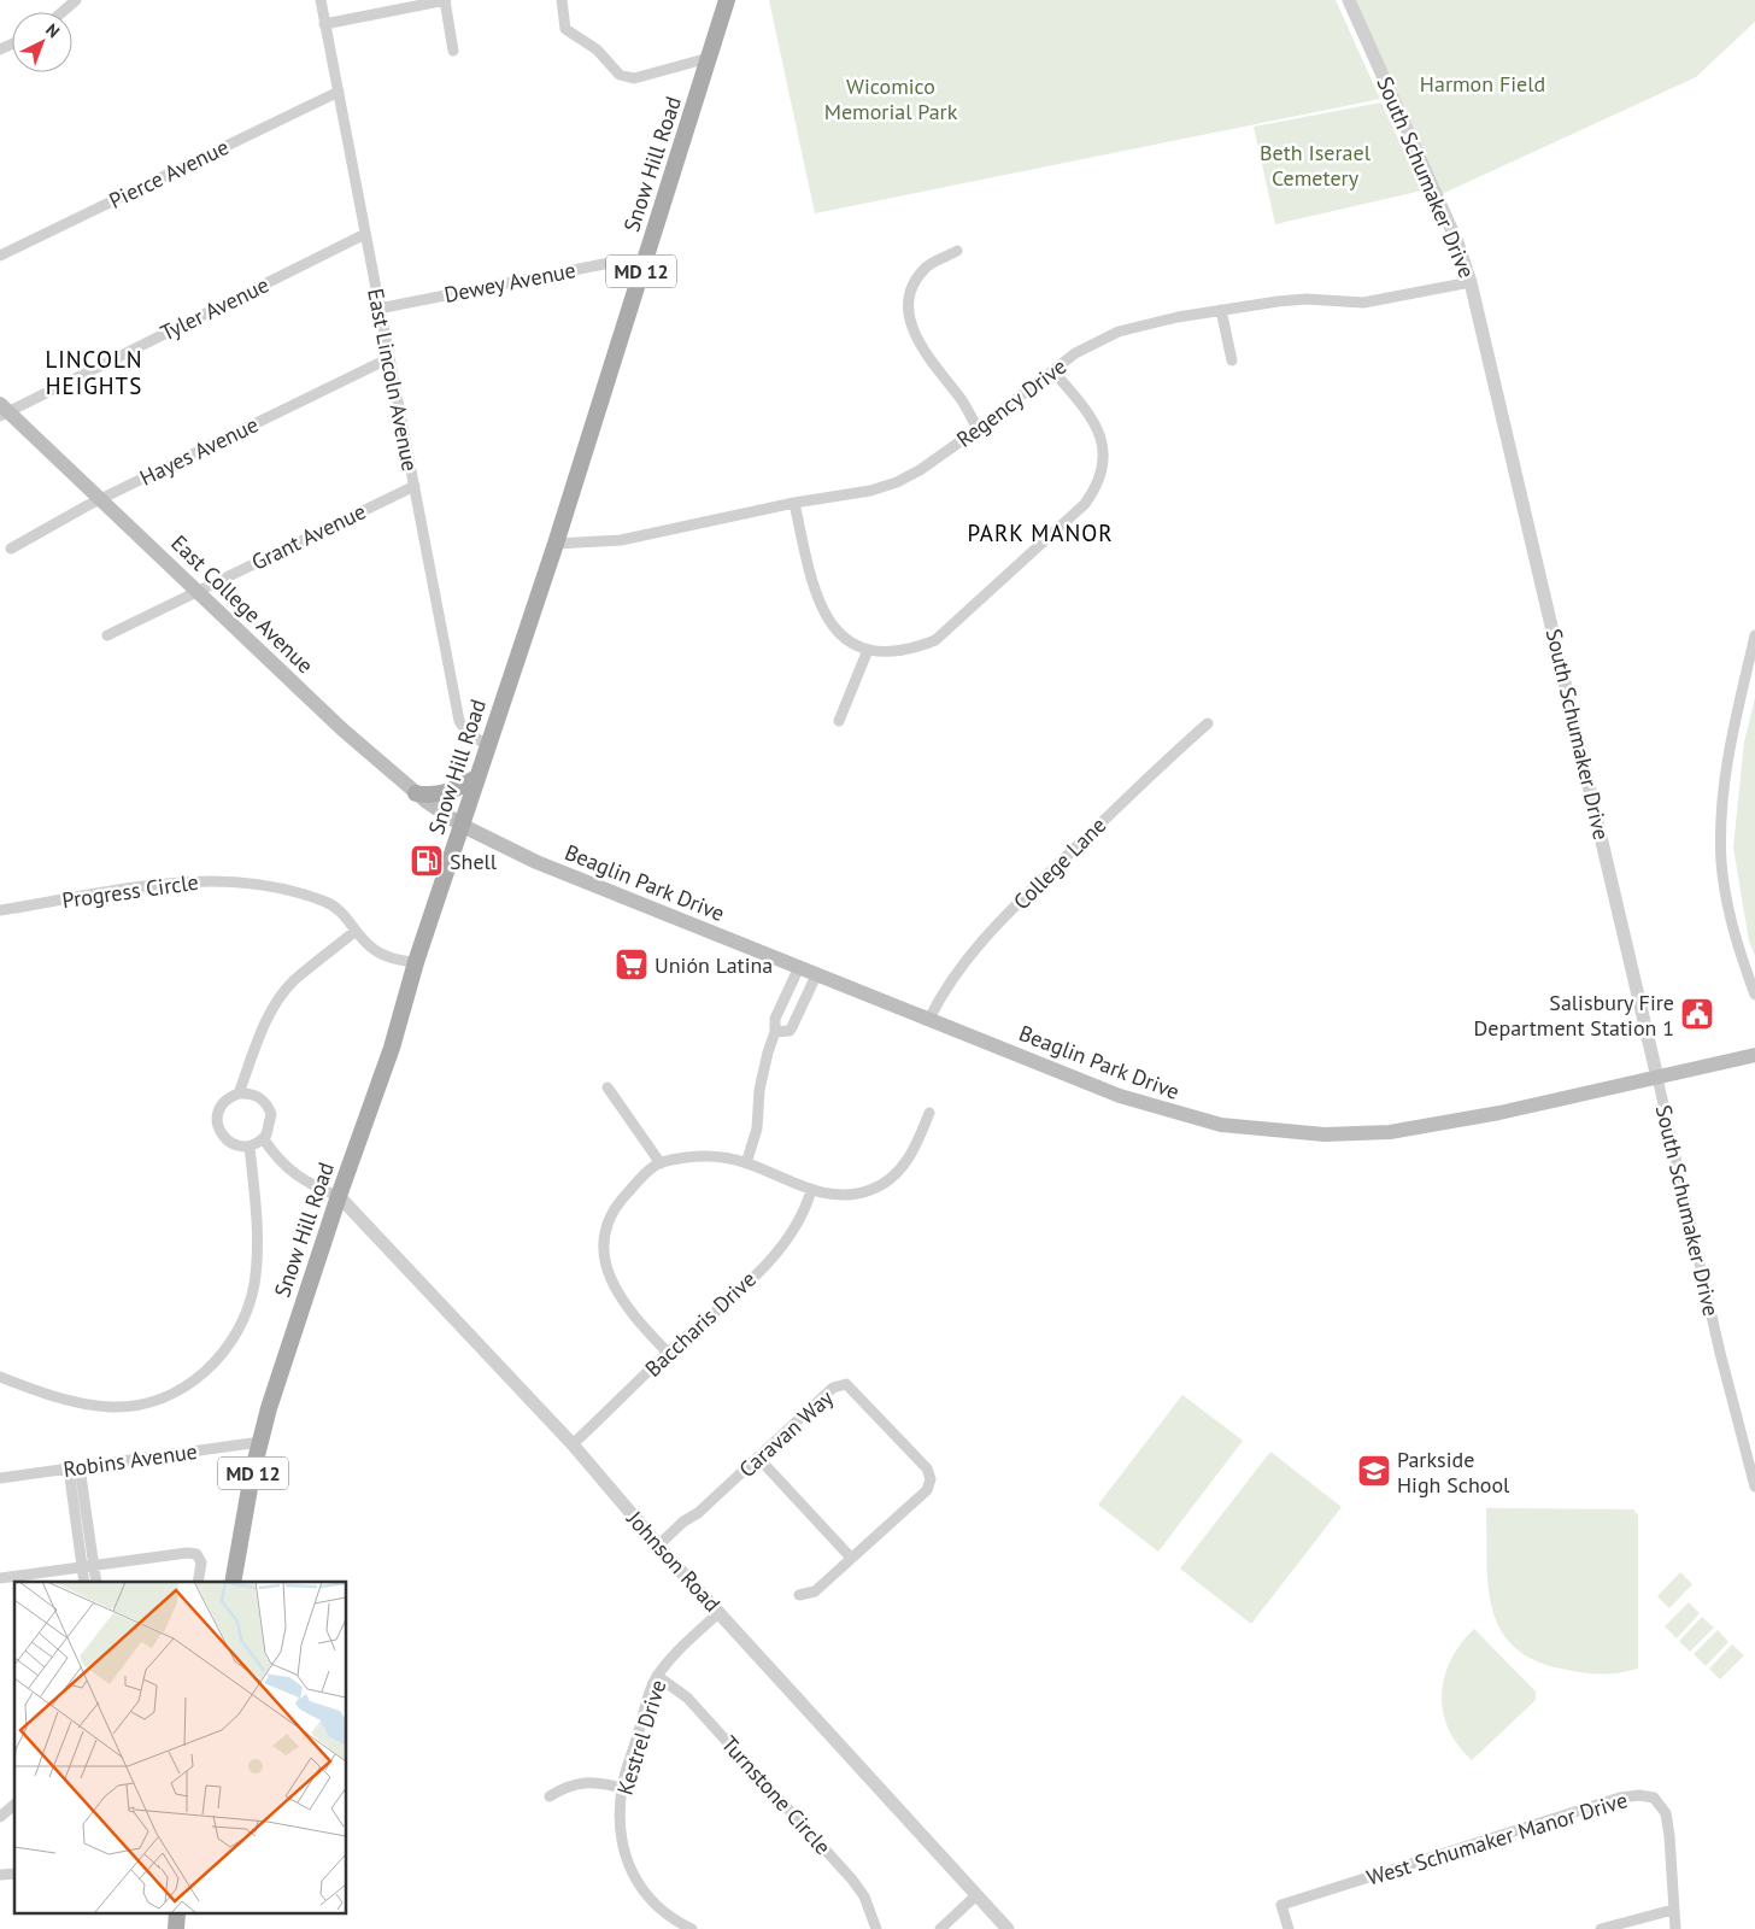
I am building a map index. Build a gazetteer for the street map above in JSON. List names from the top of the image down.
{
  "streets": {
    "main road": [
      "Snow Hill Road",
      "MD 12",
      "East College Avenue",
      "Beaglin Park Drive"
    ],
    "street": [
      "Pierce Avenue",
      "South Schumaker Drive",
      "Dewey Avenue",
      "Tyler Avenue",
      "East Lincoln Avenue",
      "Regency Drive",
      "Hayes Avenue",
      "Grant Avenue",
      "College Lane",
      "Progress Circle",
      "Baccharis Drive",
      "Caravan Way",
      "Robins Avenue",
      "Johnson Road",
      "Kestrel Drive",
      "Turnstone Circle",
      "West Schumaker Manor Drive"
    ]
  },
  "crossings": [
    ["Snow Hill Road", "Dewey Avenue"],
    ["Snow Hill Road", "East Lincoln Avenue"],
    ["Snow Hill Road", "Regency Drive"],
    ["Snow Hill Road", "East College Avenue"],
    ["Snow Hill Road", "Beaglin Park Drive"],
    ["Snow Hill Road", "Progress Circle"],
    ["Snow Hill Road", "Robins Avenue"],
    ["Snow Hill Road", "Johnson Road"],
    ["Pierce Avenue", "East Lincoln Avenue"],
    ["South Schumaker Drive", "Regency Drive"],
    ["South Schumaker Drive", "Beaglin Park Drive"],
    ["Dewey Avenue", "East Lincoln Avenue"],
    ["Tyler Avenue", "East Lincoln Avenue"],
    ["Tyler Avenue", "East College Avenue"],
    ["East Lincoln Avenue", "Hayes Avenue"],
    ["East Lincoln Avenue", "Grant Avenue"],
    ["Hayes Avenue", "East College Avenue"],
    ["Grant Avenue", "East College Avenue"],
    ["East College Avenue", "Beaglin Park Drive"],
    ["College Lane", "Beaglin Park Drive"],
    ["Baccharis Drive", "Johnson Road"],
    ["Caravan Way", "Johnson Road"],
    ["Johnson Road", "Kestrel Drive"],
    ["Kestrel Drive", "Turnstone Circle"]
  ],
  "districts": ["LINCOLN HEIGHTS", "PARK MANOR"],
  "parks": ["Harmon Field", "Wicomico Memorial Park", "Beth Iserael Cemetery"],
  "places": {
    "fuel station": ["Shell"],
    "supermarket": ["Unión Latina"],
    "public building": ["Salisbury Fire Department Station 1"],
    "school or university": ["Parkside High School"]
  },
  "north": "top right"
}
